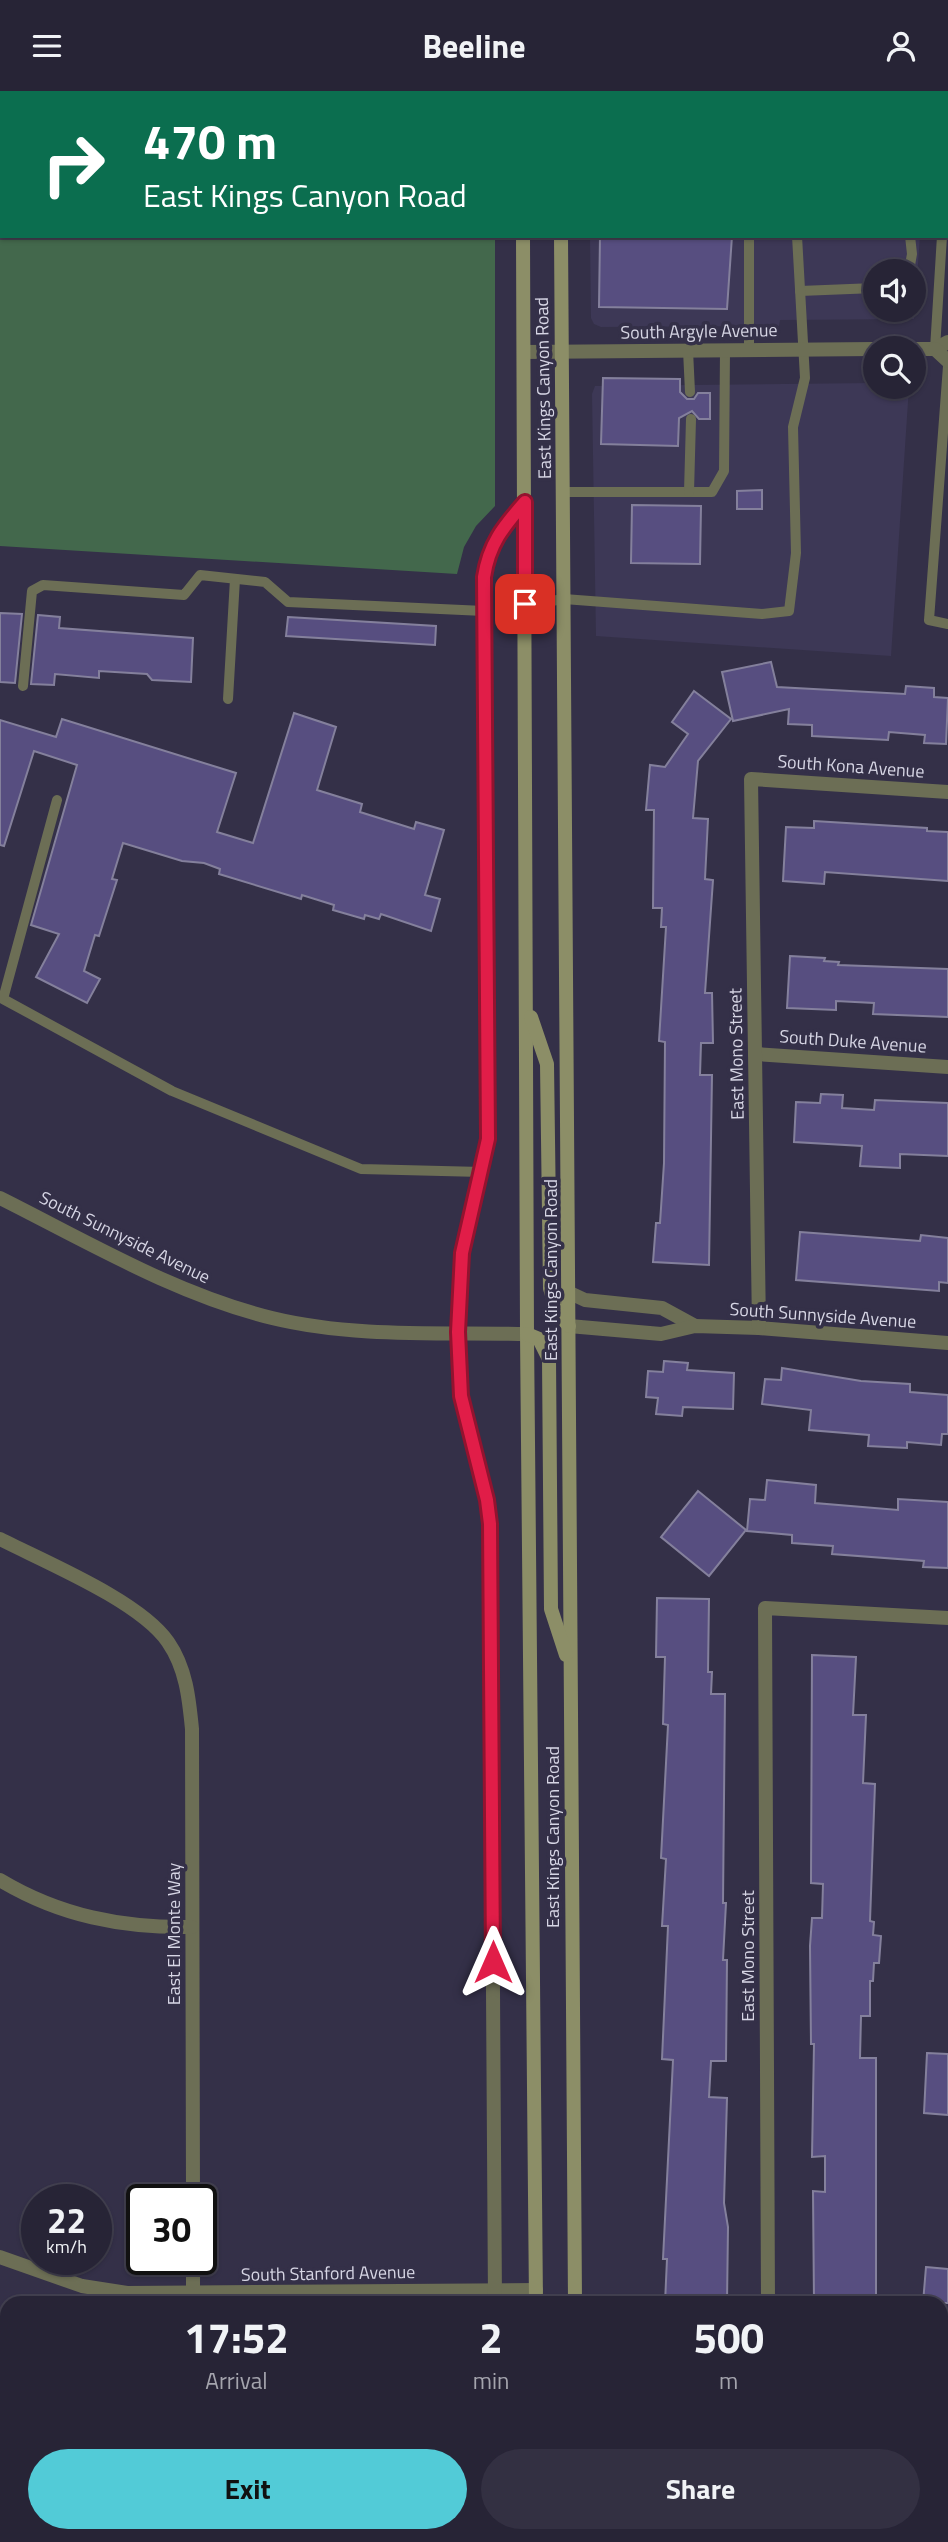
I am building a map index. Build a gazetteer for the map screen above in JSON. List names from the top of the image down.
{
  "streets": {
    "main road": ["East Kings Canyon Road"],
    "street": [
      "South Argyle Avenue",
      "South Kona Avenue",
      "South Duke Avenue",
      "East Mono Street",
      "South Sunnyside Avenue",
      "East El Monte Way",
      "South Stanford Avenue"
    ]
  },
  "crossings": [
    ["South Argyle Avenue", "East Kings Canyon Road"],
    ["East Kings Canyon Road", "South Sunnyside Avenue"],
    ["South Kona Avenue", "East Mono Street"],
    ["South Duke Avenue", "East Mono Street"],
    ["East Mono Street", "South Sunnyside Avenue"]
  ],
  "page": {
    "header": "Beeline",
    "turn": ["470 m", "East Kings Canyon Road"],
    "speed": "22 km/h",
    "limit": "30",
    "eta": [
      "17:52",
      "Arrival",
      "2",
      "min",
      "500",
      "m"
    ],
    "buttons": ["Exit", "Share"]
  }
}
